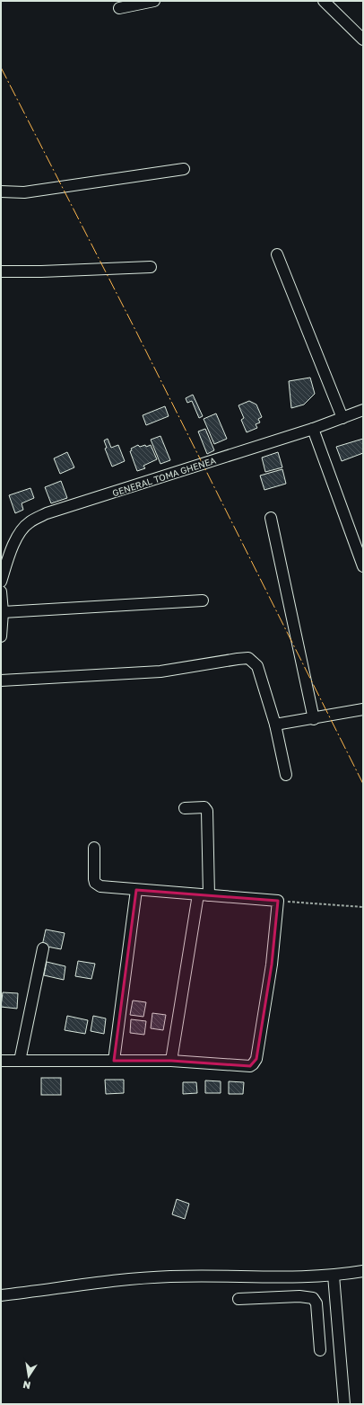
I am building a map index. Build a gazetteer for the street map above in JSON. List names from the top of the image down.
{
  "streets": {
    "street": ["GENERAL TOMA GHENEA"]
  },
  "north": "bottom"
}
